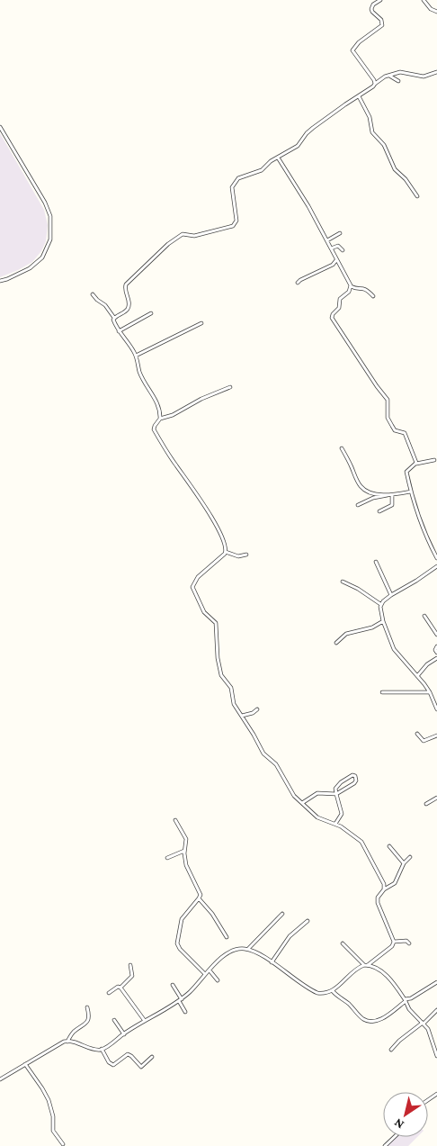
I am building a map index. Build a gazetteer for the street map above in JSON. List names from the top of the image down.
{
  "north": "bottom left"
}
